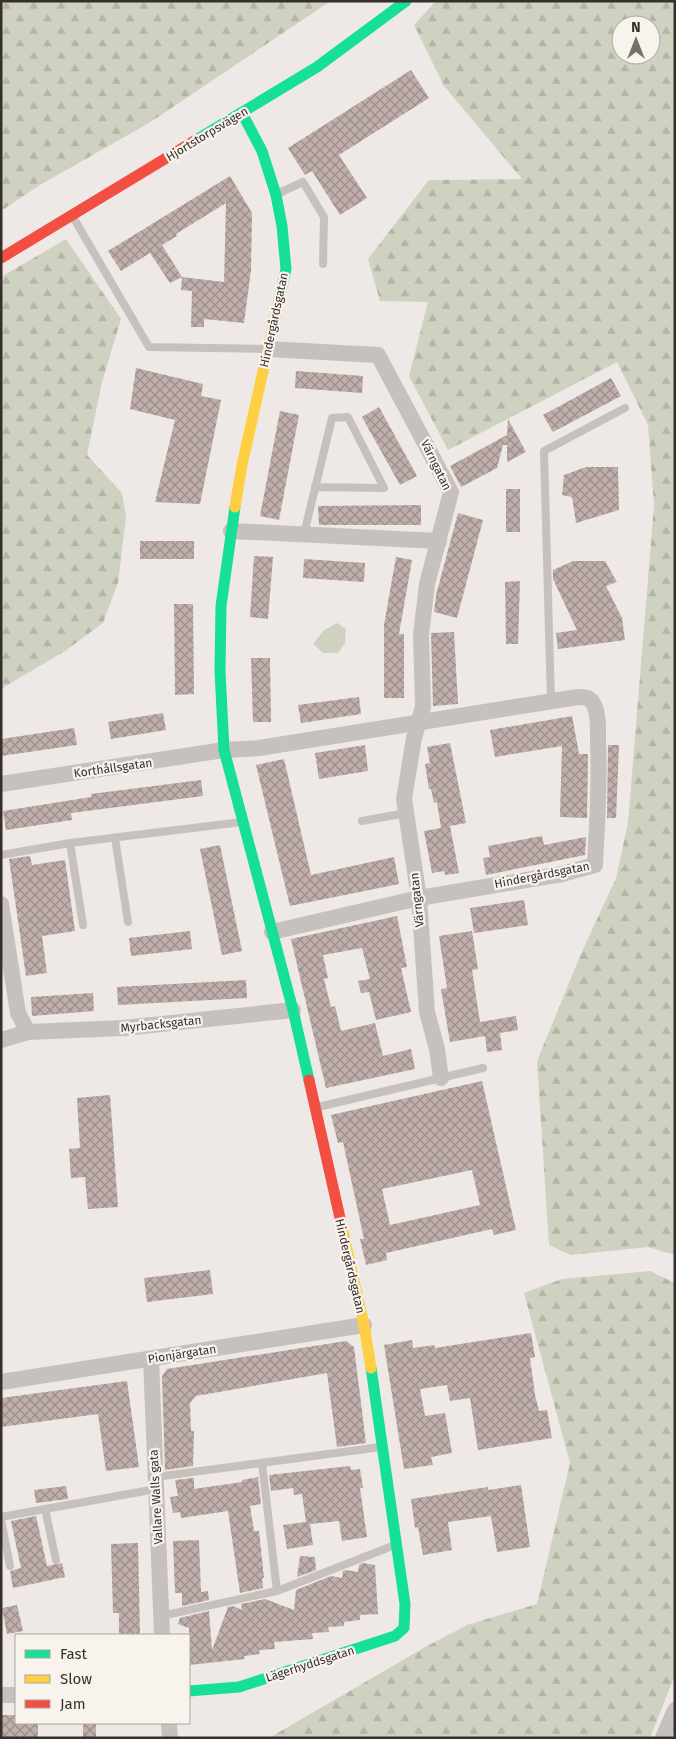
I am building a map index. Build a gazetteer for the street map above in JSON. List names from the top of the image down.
{
  "streets": {
    "street": [
      "Hjortstorpsvägen",
      "Hindergårdsgatan",
      "Värngatan",
      "Korthållsgatan",
      "Myrbacksgatan",
      "Pionjärgatan",
      "Vallare Walls gata",
      "Lägerhyddsgatan"
    ]
  },
  "crossings": [
    ["Hjortstorpsvägen", "Hindergårdsgatan"],
    ["Hindergårdsgatan", "Värngatan"],
    ["Hindergårdsgatan", "Korthållsgatan"],
    ["Hindergårdsgatan", "Myrbacksgatan"],
    ["Hindergårdsgatan", "Pionjärgatan"],
    ["Hindergårdsgatan", "Lägerhyddsgatan"],
    ["Pionjärgatan", "Vallare Walls gata"]
  ],
  "legend": ["Fast", "Slow", "Jam"],
  "north": "top"
}
